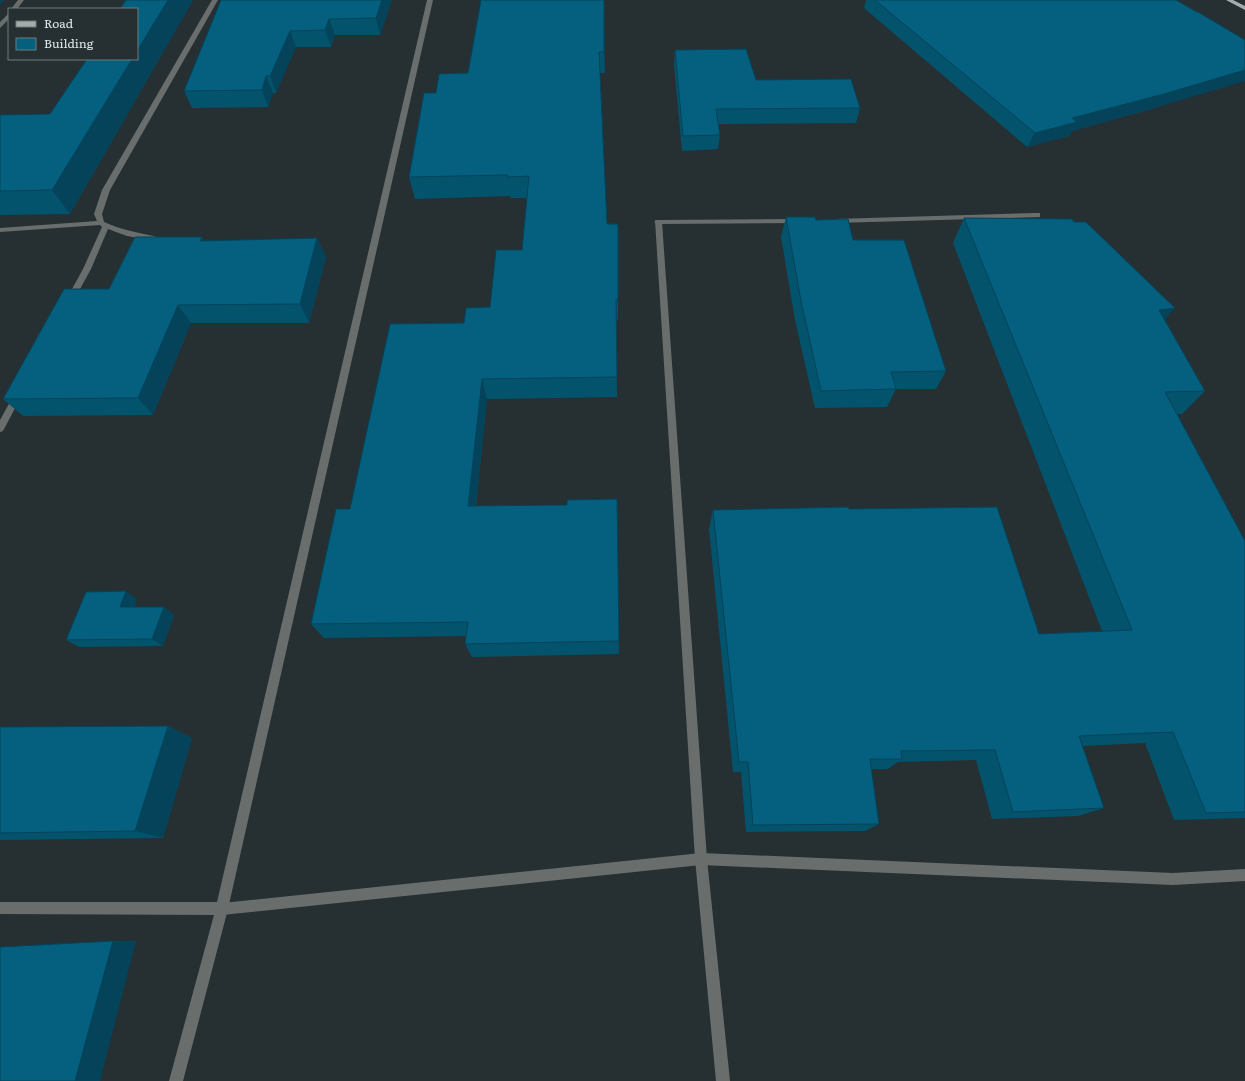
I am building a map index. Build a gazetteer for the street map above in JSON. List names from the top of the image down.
{
  "legend": ["Road", "Building"]
}
